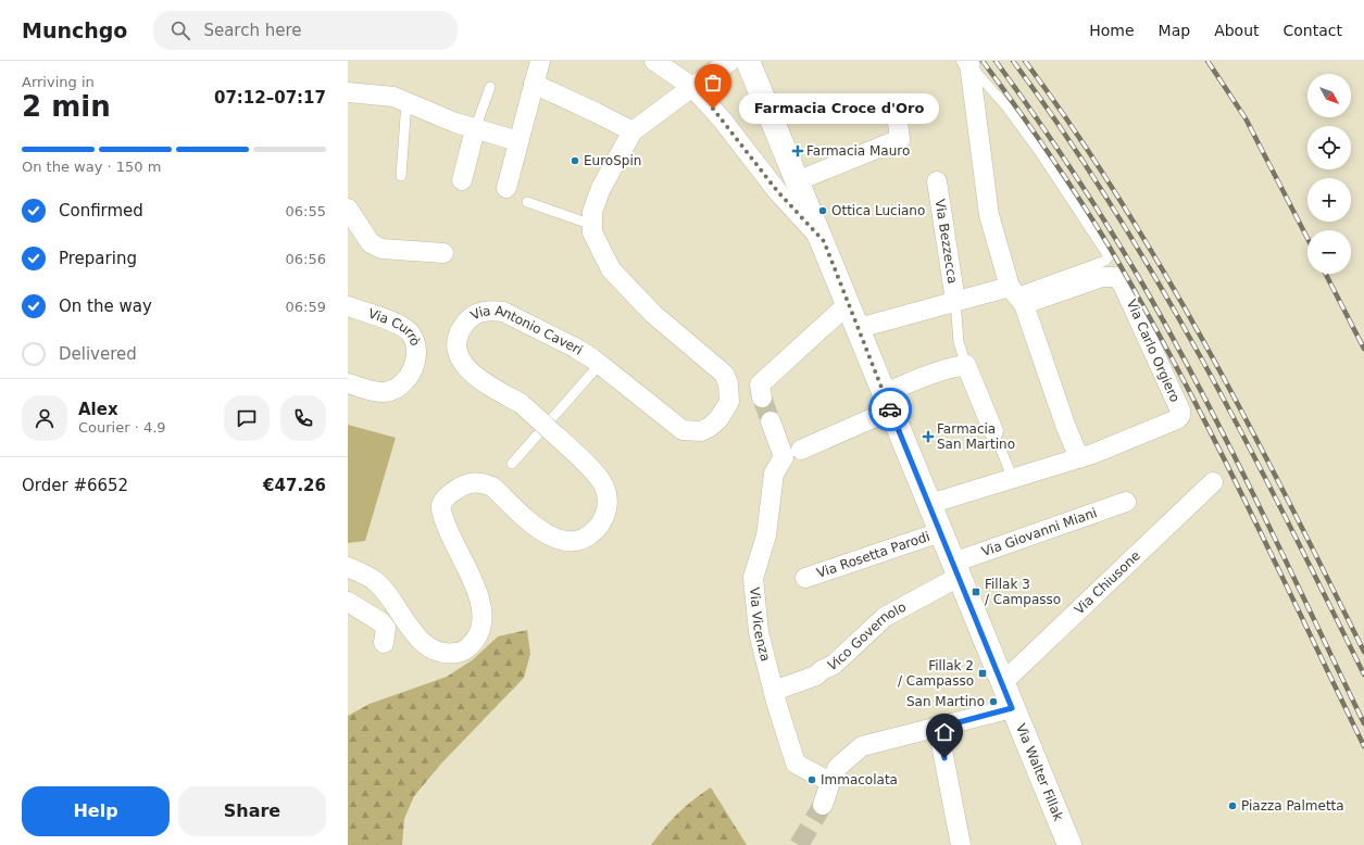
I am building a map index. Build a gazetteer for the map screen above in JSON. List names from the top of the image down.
{
  "streets": {
    "main road": ["Via Walter Fillak"],
    "street": [
      "Via Bezzecca",
      "Via Currò",
      "Via Antonio Caveri",
      "Via Carlo Orgiero",
      "Via Giovanni Miani",
      "Via Rosetta Parodi",
      "Via Chiusone",
      "Via Vicenza",
      "Vico Governolo"
    ]
  },
  "crossings": [
    ["Via Bezzecca", "Via Carlo Orgiero"],
    ["Via Bezzecca", "Via Walter Fillak"],
    ["Via Antonio Caveri", "Via Walter Fillak"],
    ["Via Carlo Orgiero", "Via Walter Fillak"],
    ["Via Giovanni Miani", "Vico Governolo"],
    ["Via Giovanni Miani", "Via Walter Fillak"],
    ["Via Rosetta Parodi", "Via Walter Fillak"],
    ["Via Chiusone", "Via Walter Fillak"],
    ["Via Vicenza", "Vico Governolo"],
    ["Vico Governolo", "Via Walter Fillak"]
  ],
  "places": {
    "other": [
      "Farmacia Croce d'Oro",
      "EuroSpin",
      "Ottica Luciano",
      "San Martino",
      "Immacolata",
      "Piazza Palmetta"
    ],
    "health": ["Farmacia Mauro", "Farmacia San Martino"],
    "transit": ["Fillak 3 / Campasso", "Fillak 2 / Campasso"]
  },
  "north": "bottom right",
  "page": {
    "header": "Munchgo",
    "search": "Search here",
    "nav": [
      "Home",
      "Map",
      "About",
      "Contact"
    ],
    "heading": ["2 min", "Arriving in", "07:12–07:17"],
    "panel": [
      "Alex",
      "Courier · 4.9",
      "Order #6652",
      "€47.26"
    ],
    "map_buttons": ["+", "−"],
    "bubble": "Farmacia Croce d'Oro",
    "bar": "On the way · 150 m",
    "list": [
      ["Confirmed", "06:55"],
      ["Preparing", "06:56"],
      ["On the way", "06:59"],
      "Delivered"
    ],
    "buttons": ["Help", "Share"]
  }
}
